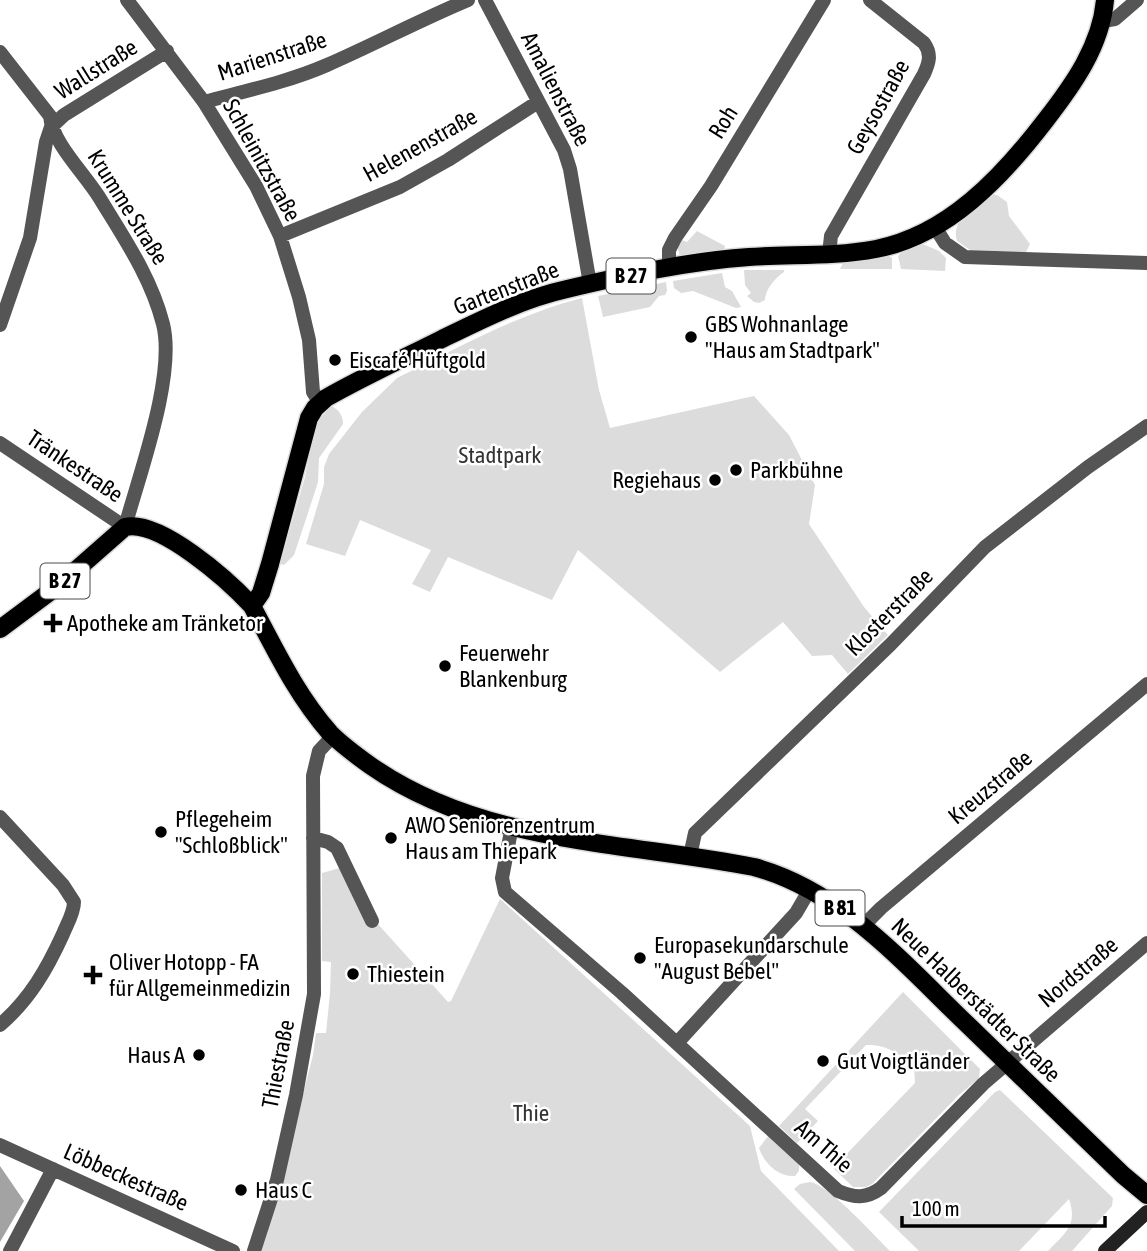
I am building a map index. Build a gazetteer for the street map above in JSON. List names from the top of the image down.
{
  "streets": {
    "main road": [
      "B 27",
      "Gartenstraße",
      "B 81",
      "Neue Halberstädter Straße"
    ],
    "street": [
      "Marienstraße",
      "Wallstraße",
      "Amalienstraße",
      "Geysostraße",
      "Roh",
      "Helenenstraße",
      "Schleinitzstraße",
      "Krumme Straße",
      "Tränkestraße",
      "Klosterstraße",
      "Kreuzstraße",
      "Nordstraße",
      "Thiestraße",
      "Am Thie",
      "Löbbeckestraße"
    ]
  },
  "crossings": [
    ["Marienstraße", "Schleinitzstraße"],
    ["Wallstraße", "Schleinitzstraße"],
    ["Wallstraße", "Krumme Straße"],
    ["Amalienstraße", "Helenenstraße"],
    ["Amalienstraße", "Gartenstraße"],
    ["Geysostraße", "Gartenstraße"],
    ["Roh", "Gartenstraße"],
    ["Helenenstraße", "Schleinitzstraße"],
    ["Schleinitzstraße", "Gartenstraße"],
    ["Krumme Straße", "B 27"],
    ["Krumme Straße", "Tränkestraße"],
    ["Krumme Straße", "Neue Halberstädter Straße"],
    ["B 27", "Gartenstraße"],
    ["B 27", "Tränkestraße"],
    ["B 27", "Neue Halberstädter Straße"],
    ["Tränkestraße", "Neue Halberstädter Straße"],
    ["Klosterstraße", "Neue Halberstädter Straße"],
    ["Kreuzstraße", "Neue Halberstädter Straße"],
    ["Nordstraße", "Neue Halberstädter Straße"],
    ["Nordstraße", "Am Thie"],
    ["Neue Halberstädter Straße", "Thiestraße"],
    ["Neue Halberstädter Straße", "Am Thie"]
  ],
  "parks": ["Stadtpark", "Thie"],
  "places": {
    "other": [
      "GBS Wohnanlage \"Haus am Stadtpark\"",
      "Eiscafé Hüftgold",
      "Parkbühne",
      "Regiehaus",
      "Feuerwehr Blankenburg",
      "Pflegeheim \"Schloßblick\"",
      "AWO Seniorenzentrum Haus am Thiepark",
      "Europasekundarschule \"August Bebel\"",
      "Thiestein",
      "Haus A",
      "Gut Voigtländer",
      "Haus C"
    ],
    "health": ["Apotheke am Tränketor", "Oliver Hotopp - FA für Allgemeinmedizin"]
  },
  "scale_bar": "100 m"
}
